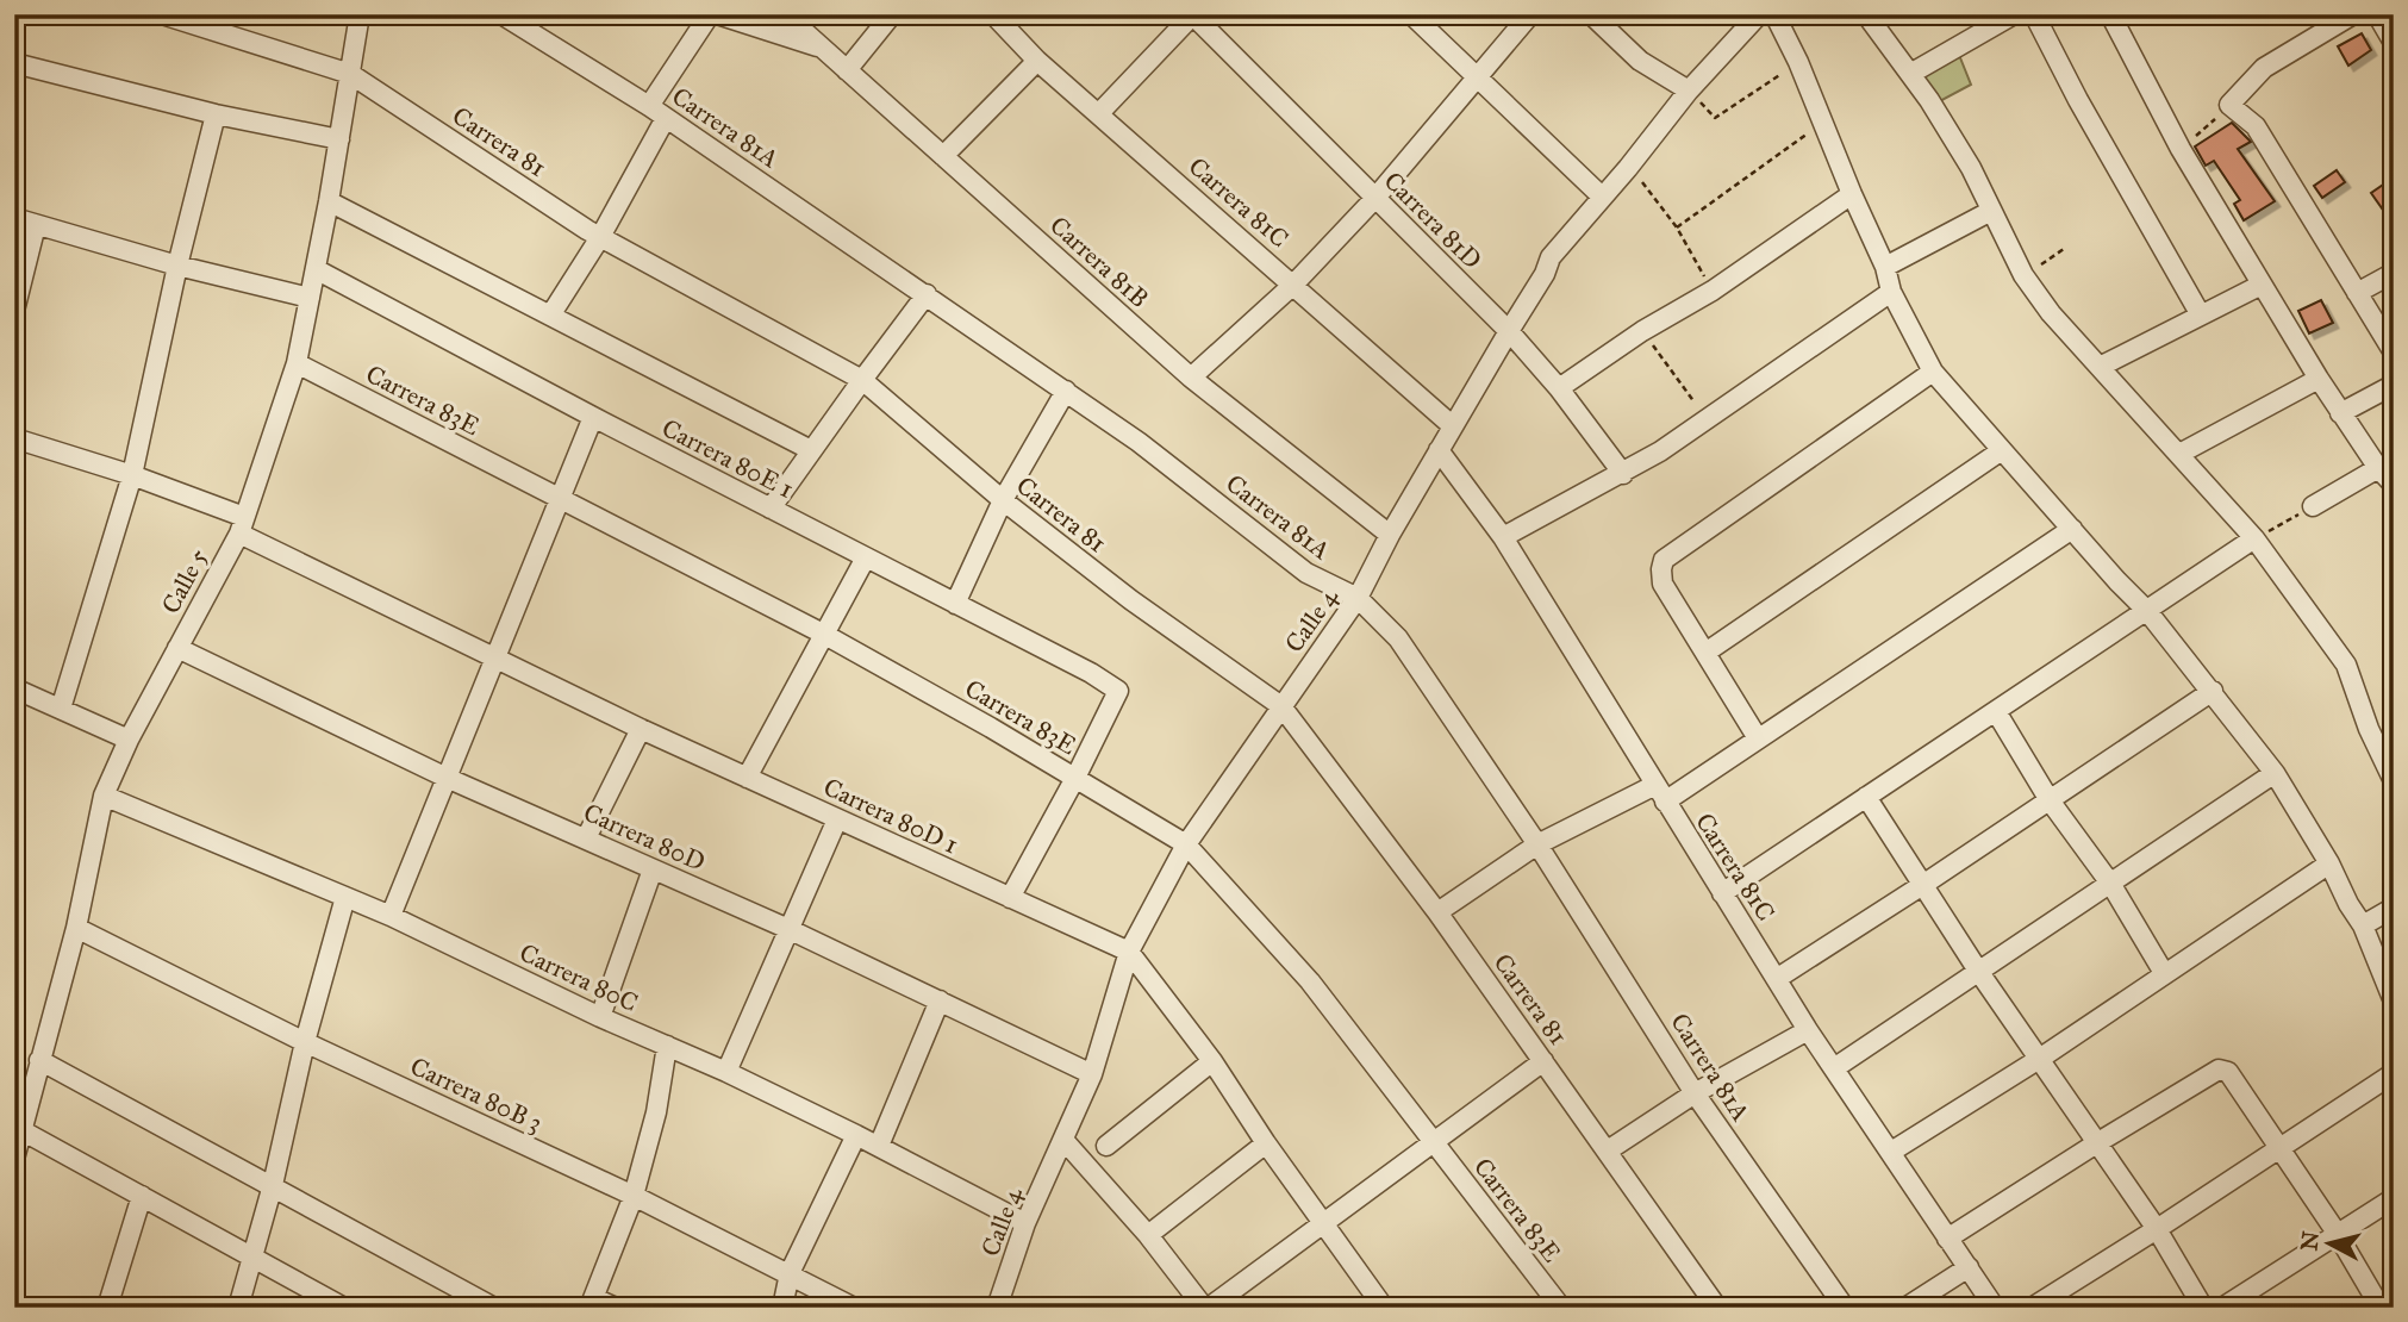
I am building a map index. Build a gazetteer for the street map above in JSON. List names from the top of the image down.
{
  "streets": {
    "street": [
      "Carrera 81A",
      "Carrera 81",
      "Carrera 81C",
      "Carrera 81D",
      "Carrera 81B",
      "Carrera 83E",
      "Carrera 80E 1",
      "Calle 5",
      "Calle 4",
      "Carrera 80D 1",
      "Carrera 80D",
      "Carrera 80C",
      "Carrera 80B 3"
    ]
  },
  "crossings": [
    ["Carrera 81A", "Calle 4"],
    ["Carrera 81", "Calle 5"],
    ["Carrera 81", "Calle 4"],
    ["Carrera 81C", "Calle 4"],
    ["Carrera 81D", "Calle 4"],
    ["Carrera 81B", "Calle 4"],
    ["Carrera 83E", "Carrera 80E 1"],
    ["Carrera 83E", "Calle 5"],
    ["Carrera 83E", "Calle 4"],
    ["Carrera 80E 1", "Calle 5"],
    ["Calle 5", "Carrera 80D 1"],
    ["Calle 5", "Carrera 80D"],
    ["Calle 5", "Carrera 80C"],
    ["Calle 5", "Carrera 80B 3"],
    ["Calle 4", "Carrera 80D 1"],
    ["Calle 4", "Carrera 80D"],
    ["Calle 4", "Carrera 80C"]
  ],
  "north": "left"
}
